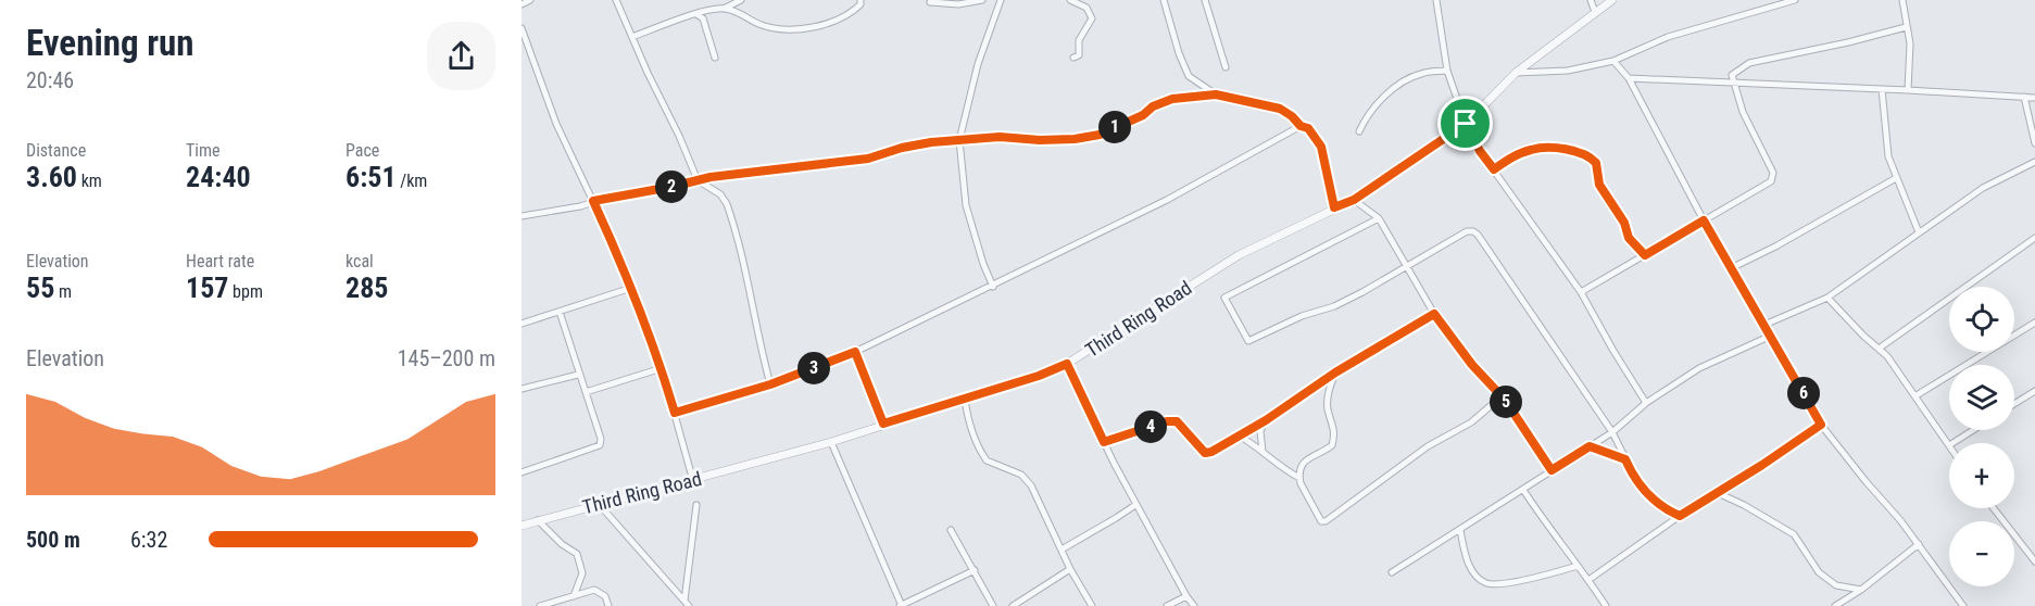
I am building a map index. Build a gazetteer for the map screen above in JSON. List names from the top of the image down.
{
  "streets": {
    "street": ["Third Ring Road"]
  },
  "page": {
    "heading": ["Evening run", "20:46"],
    "stats": [
      ["Distance", "3.60 km"],
      ["Time", "24:40"],
      ["Pace", "6:51 /km"],
      ["Elevation", "55 m"],
      ["Heart rate", "157 bpm"],
      ["kcal", "285"]
    ],
    "pins": [
      "1",
      "2",
      "3",
      "6",
      "5",
      "4"
    ],
    "map_buttons": ["+", "−"],
    "chart": ["Elevation", "145–200 m"],
    "list": [
      {
        "name": "500 m",
        "note": "6:32"
      }
    ]
  }
}
